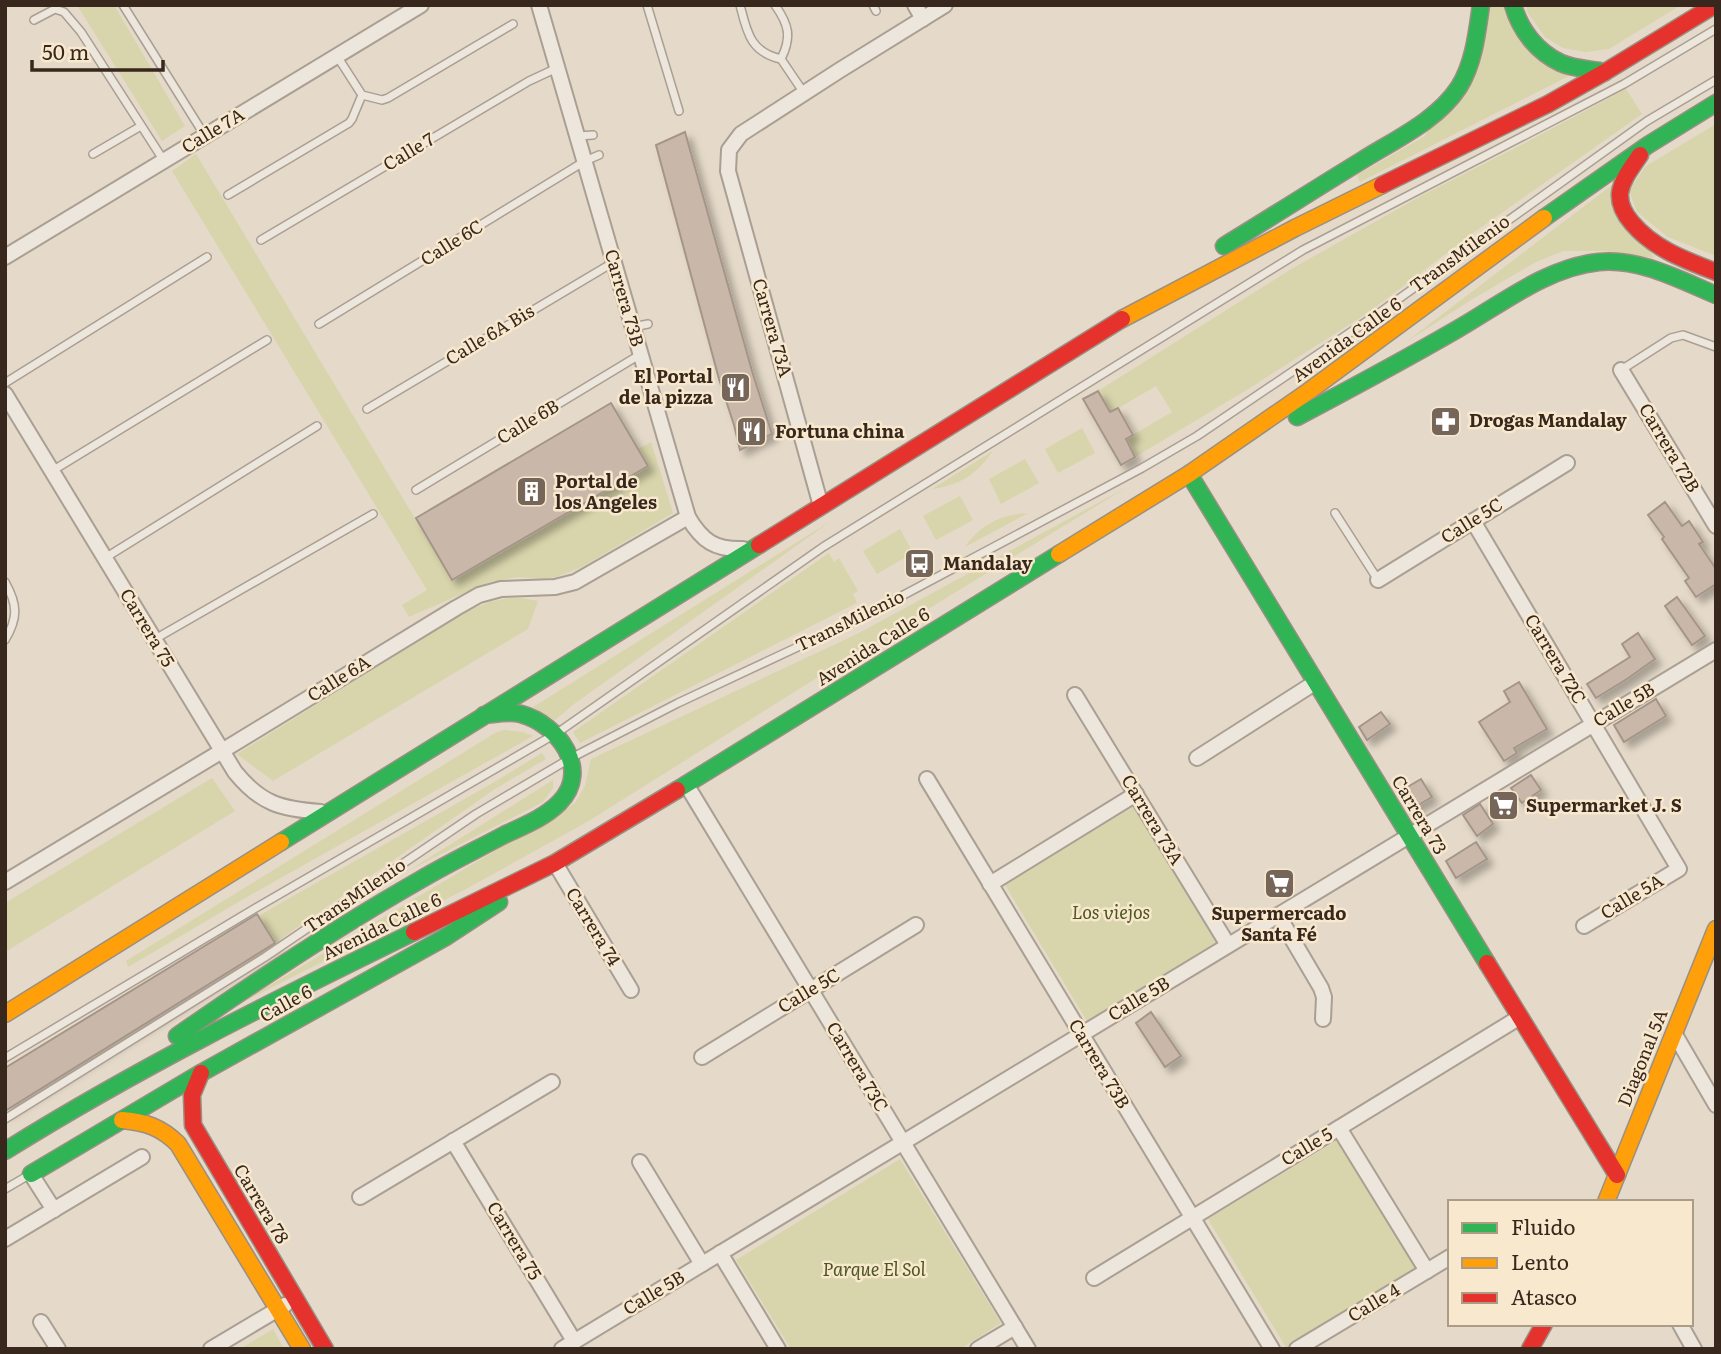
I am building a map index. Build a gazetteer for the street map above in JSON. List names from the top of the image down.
{
  "streets": {
    "main road": [
      "Avenida Calle 6",
      "Carrera 73",
      "Calle 6",
      "Diagonal 5A",
      "Carrera 78"
    ],
    "street": [
      "Calle 7A",
      "Carrera 73B",
      "Carrera 73A",
      "Carrera 72B",
      "Calle 5C",
      "Carrera 75",
      "Carrera 72C",
      "Calle 6A",
      "Calle 5B",
      "Calle 5A",
      "Carrera 74",
      "Carrera 73C",
      "Calle 5",
      "Calle 4"
    ],
    "lane": [
      "Calle 7",
      "Calle 6C",
      "TransMilenio",
      "Calle 6A Bis",
      "Calle 6B"
    ]
  },
  "crossings": [
    ["Calle 7", "Carrera 73B"],
    ["Calle 6C", "Carrera 73B"],
    ["Carrera 73B", "Calle 6A Bis"],
    ["Carrera 73B", "Calle 6B"],
    ["Carrera 73B", "Calle 6A"],
    ["Carrera 73B", "Calle 5B"],
    ["Carrera 73B", "Calle 5"],
    ["Carrera 73A", "Calle 5B"],
    ["Avenida Calle 6", "Carrera 73"],
    ["Avenida Calle 6", "Carrera 74"],
    ["Avenida Calle 6", "Calle 6"],
    ["Avenida Calle 6", "Carrera 73C"],
    ["Calle 5C", "Carrera 72C"],
    ["Calle 5C", "Carrera 73C"],
    ["Carrera 75", "Calle 6A"],
    ["Carrera 75", "Calle 5B"],
    ["Carrera 72C", "Calle 5B"],
    ["Carrera 72C", "Calle 5A"],
    ["Calle 5B", "Carrera 73"],
    ["Calle 5B", "Carrera 73C"],
    ["Carrera 73", "Diagonal 5A"],
    ["Carrera 73", "Calle 5"],
    ["Carrera 74", "Calle 6"],
    ["Calle 6", "Carrera 78"]
  ],
  "parks": ["Los viejos", "Parque El Sol"],
  "places": {
    "restaurant": ["El Portal de la pizza", "Fortuna china"],
    "pharmacy": ["Drogas Mandalay"],
    "building": ["Portal de los Angeles"],
    "bus stop": ["Mandalay"],
    "supermarket": ["Supermarket J. S", "Supermercado Santa Fé"]
  },
  "legend": ["Fluido", "Lento", "Atasco"],
  "scale_bar": "50 m"
}
